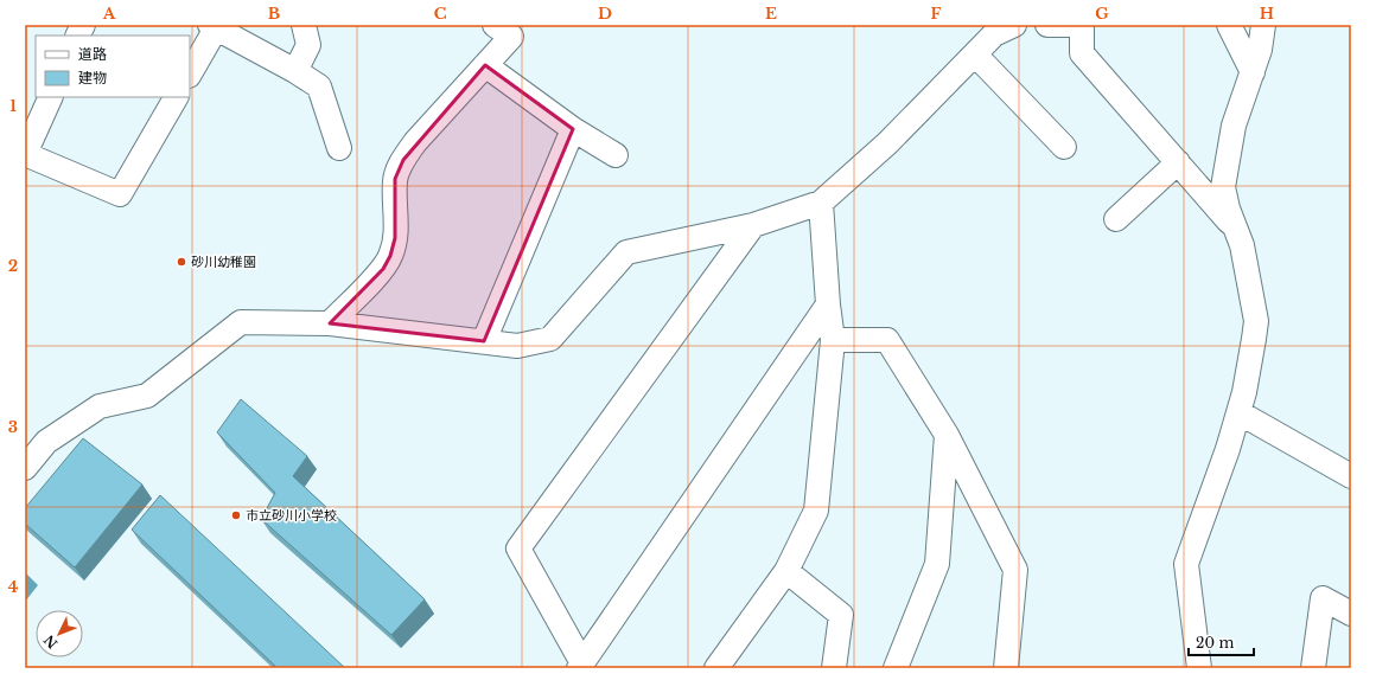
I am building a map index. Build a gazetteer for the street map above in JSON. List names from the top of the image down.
{
  "places": ["砂川幼稚園", "市立砂川小学校"],
  "legend": ["道路", "建物"],
  "scale_bar": "20 m",
  "north": "bottom left",
  "grid": {
    "columns": [
      "A",
      "B",
      "C",
      "D",
      "E",
      "F",
      "G",
      "H"
    ],
    "rows": [
      "1",
      "2",
      "3",
      "4"
    ]
  }
}
